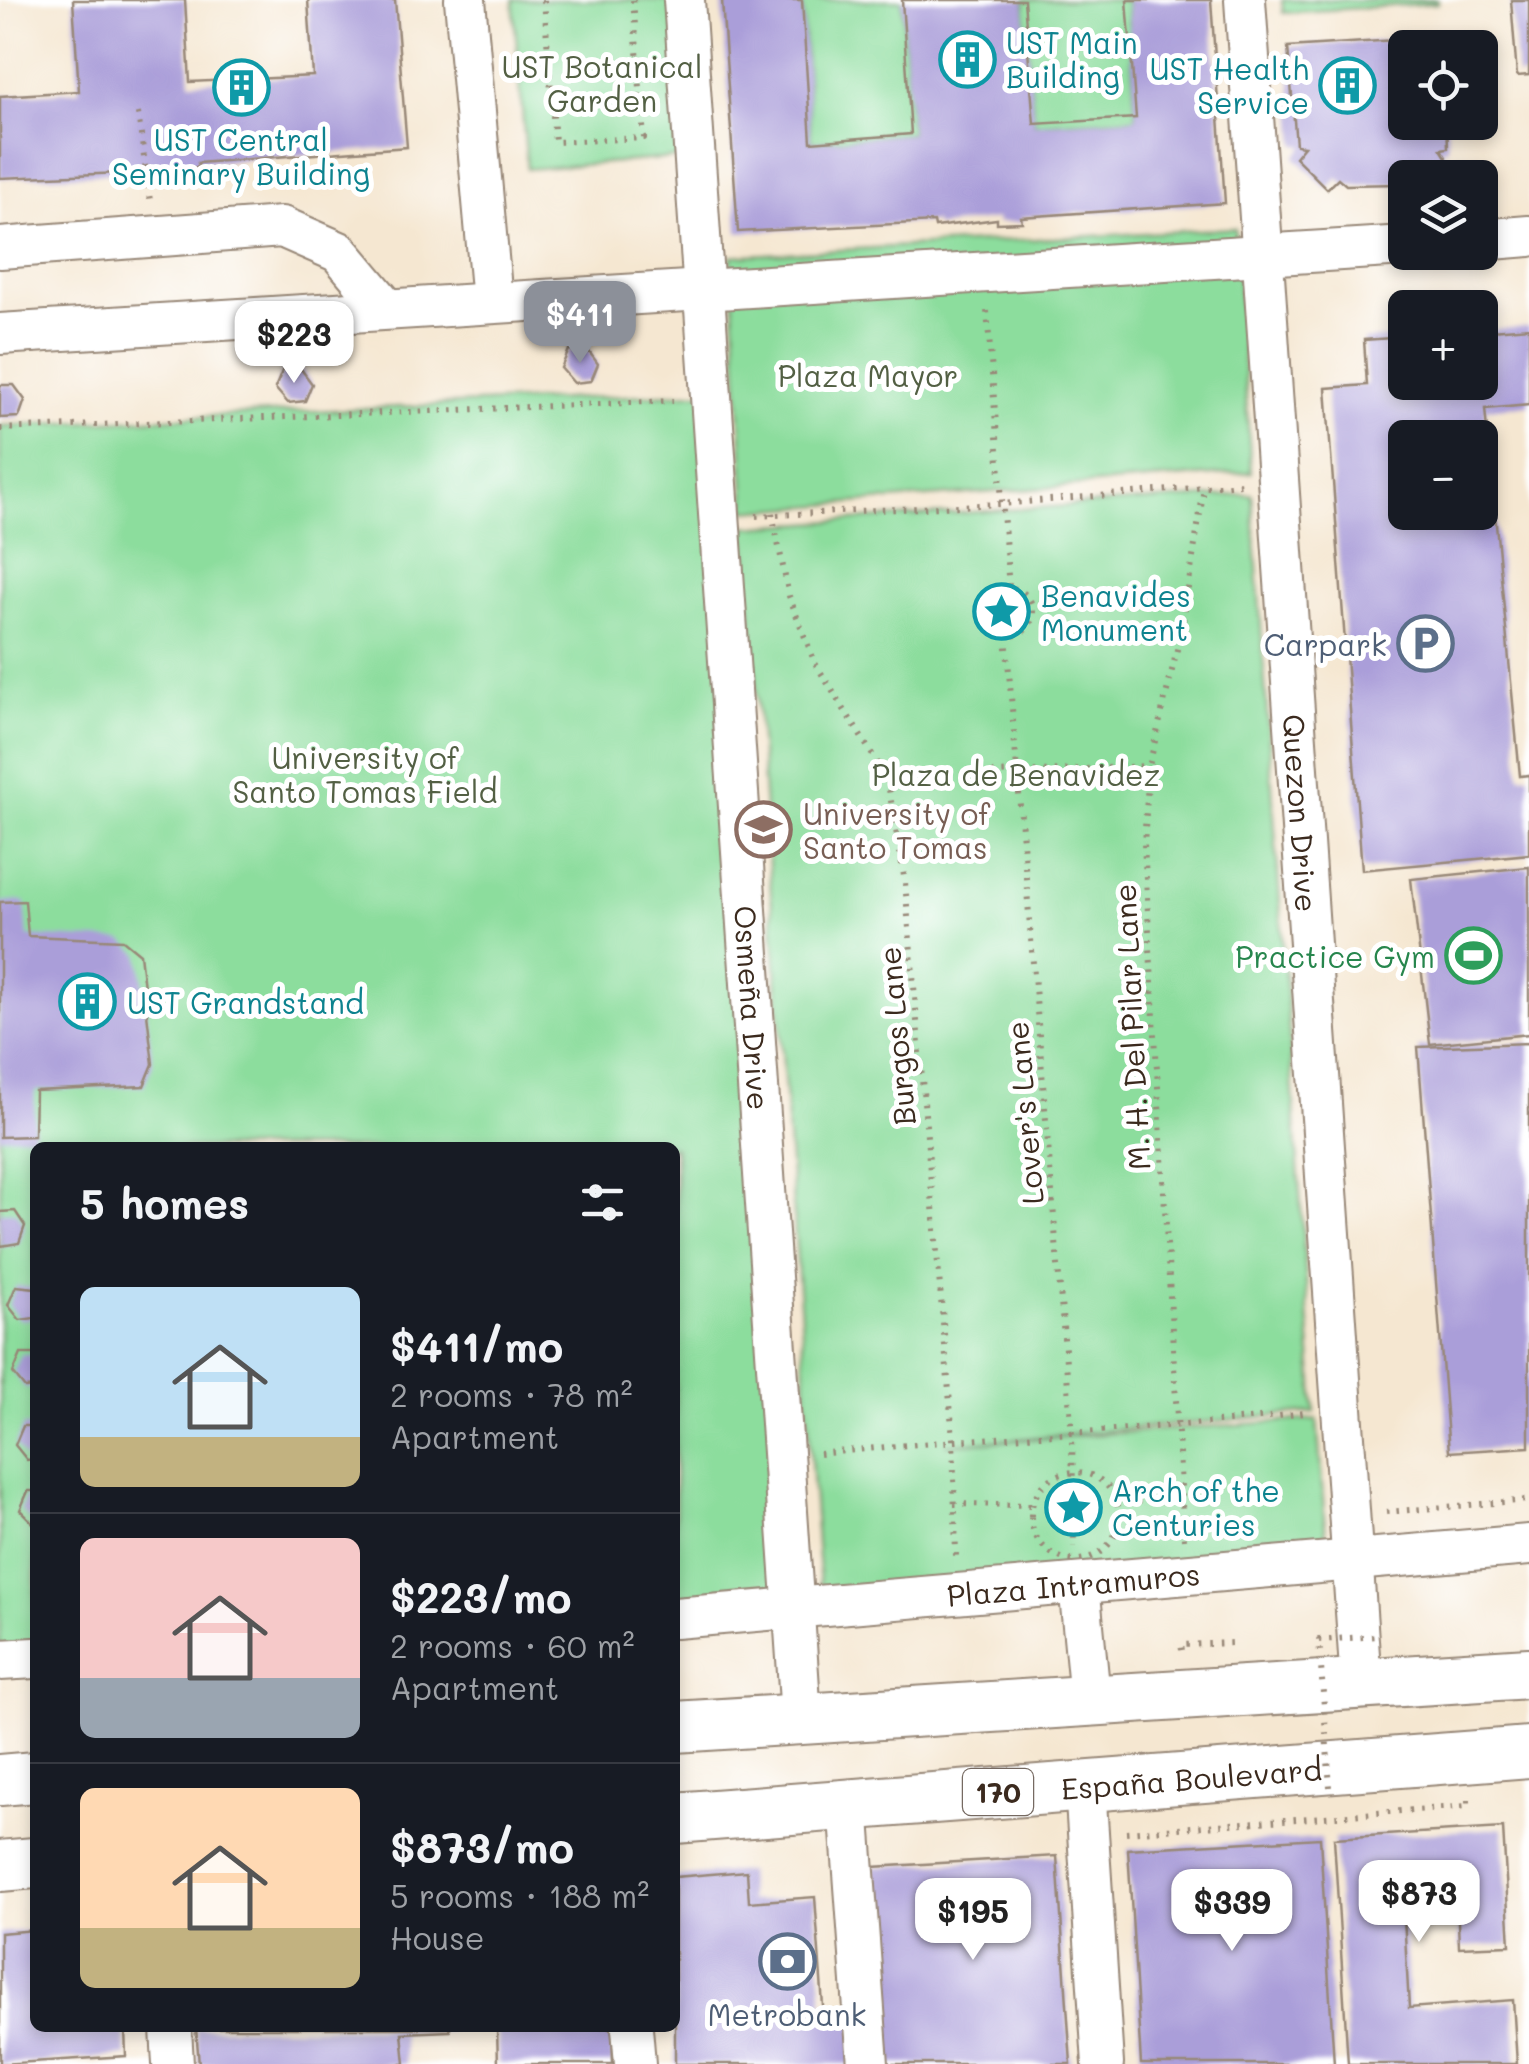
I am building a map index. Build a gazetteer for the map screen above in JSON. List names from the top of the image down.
{
  "streets": {
    "main road": ["España Boulevard", "170"],
    "street": ["Quezon Drive", "Osmeña Drive", "Plaza Intramuros"],
    "path": ["M. H. Del Pilar Lane", "Burgos Lane", "Lover's Lane"]
  },
  "crossings": [
    ["Quezon Drive", "Plaza Intramuros"],
    ["Osmeña Drive", "Plaza Intramuros"],
    ["Lover's Lane", "Plaza Intramuros"]
  ],
  "parks": [
    "UST Botanical Garden",
    "Plaza Mayor",
    "University of Santo Tomas Field",
    "Plaza de Benavidez"
  ],
  "places": {
    "building": [
      "UST Main Building",
      "UST Health Service",
      "UST Central Seminary Building",
      "UST Grandstand"
    ],
    "place": ["Benavides Monument", "Arch of the Centuries"],
    "parking": ["Carpark"],
    "school or university": ["University of Santo Tomas"],
    "sports": ["Practice Gym"],
    "bank": ["Metrobank"]
  },
  "page": {
    "map_buttons": ["+", "−"],
    "price": [
      "$411",
      "$223",
      "$873",
      "$339",
      "$195"
    ],
    "heading": "5 homes",
    "list": [
      {
        "name": "$411/mo",
        "note": "2 rooms · 78 m² · Apartment"
      },
      {
        "name": "$223/mo",
        "note": "2 rooms · 60 m² · Apartment"
      },
      {
        "name": "$873/mo",
        "note": "5 rooms · 188 m² · House"
      }
    ]
  }
}
